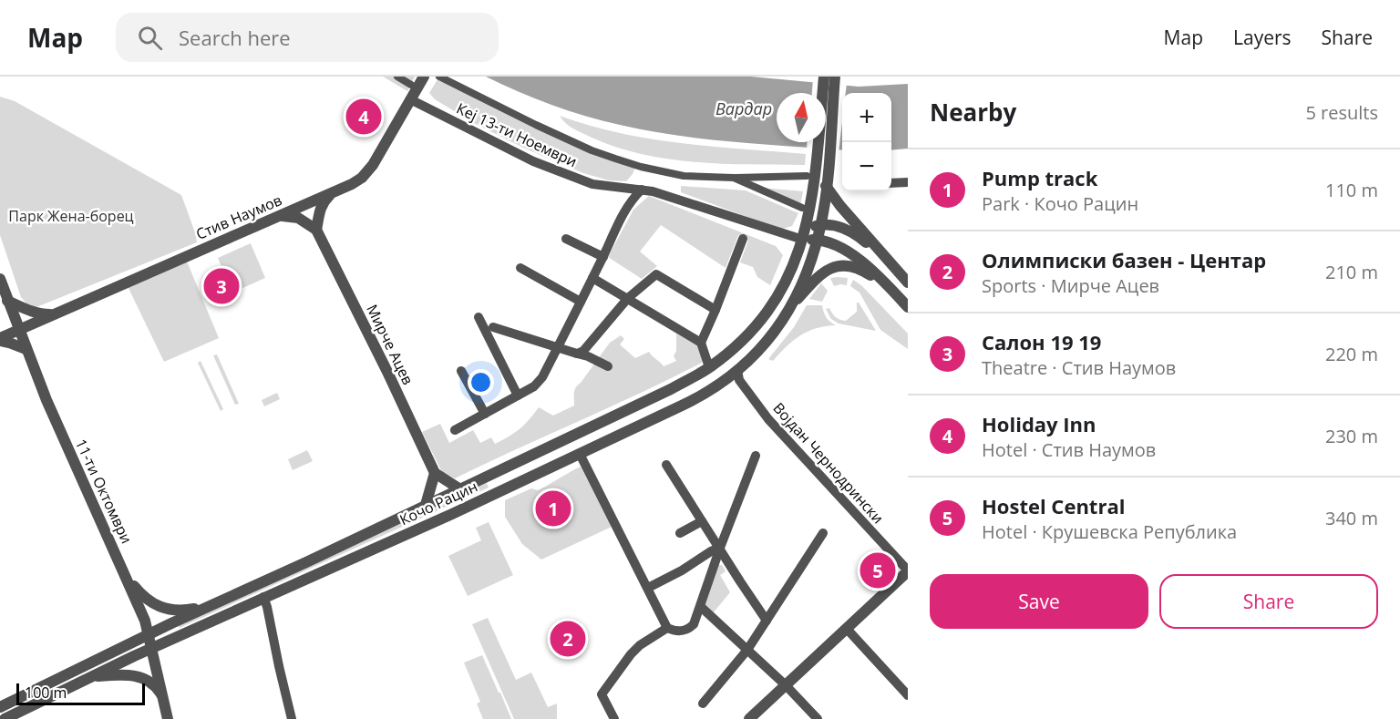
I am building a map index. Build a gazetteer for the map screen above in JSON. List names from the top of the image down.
{
  "streets": {
    "street": [
      "Кеј 13-ти Ноември",
      "Стив Наумов",
      "Мирче Ацев",
      "Војдан Чернодрински",
      "11-ти Октомври",
      "Кочо Рацин"
    ]
  },
  "crossings": [
    ["Кеј 13-ти Ноември", "Стив Наумов"],
    ["Кеј 13-ти Ноември", "Кочо Рацин"],
    ["Стив Наумов", "11-ти Октомври"],
    ["Војдан Чернодрински", "Кочо Рацин"],
    ["11-ти Октомври", "Кочо Рацин"]
  ],
  "water": ["Вардар"],
  "parks": ["Парк Жена-борец"],
  "scale_bar": "100 m",
  "north": "top",
  "page": {
    "header": "Map",
    "search": "Search here",
    "nav": ["Map", "Layers", "Share"],
    "heading": ["Nearby", "5 results"],
    "map_buttons": ["+", "−"],
    "pins": [
      "4",
      "3",
      "1",
      "5",
      "2"
    ],
    "list": [
      {
        "mark": "1",
        "name": "Pump track",
        "note": "Park · Кочо Рацин",
        "value": "110 m"
      },
      {
        "mark": "2",
        "name": "Олимписки базен - Центар",
        "note": "Sports · Мирче Ацев",
        "value": "210 m"
      },
      {
        "mark": "3",
        "name": "Салон 19 19",
        "note": "Theatre · Стив Наумов",
        "value": "220 m"
      },
      {
        "mark": "4",
        "name": "Holiday Inn",
        "note": "Hotel · Стив Наумов",
        "value": "230 m"
      },
      {
        "mark": "5",
        "name": "Hostel Central",
        "note": "Hotel · Крушевска Република",
        "value": "340 m"
      }
    ],
    "buttons": ["Save", "Share"],
    "scale": "100 m"
  }
}
